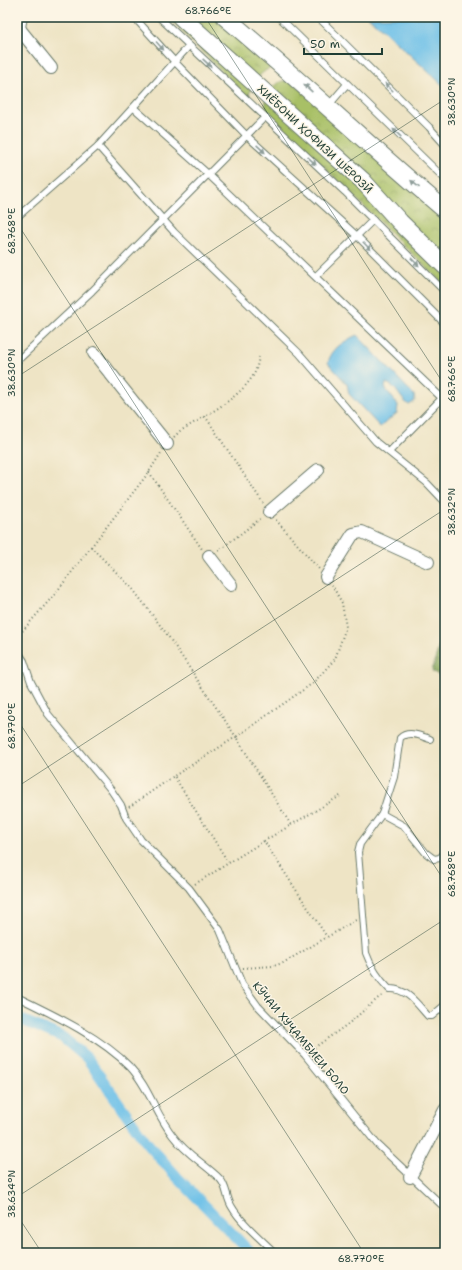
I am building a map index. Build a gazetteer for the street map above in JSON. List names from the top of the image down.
{
  "streets": {
    "main road": ["ХИЁБОНИ ҲОФИЗИ ШЕРОЗӢ"],
    "lane": ["КӮЧАИ ХУҶАМБИЕИ БОЛО"]
  },
  "scale_bar": "50 m",
  "coordinates": [
    "68.766°E",
    "38.630°N",
    "68.768°E",
    "38.632°N",
    "68.770°E",
    "38.634°N"
  ]
}
